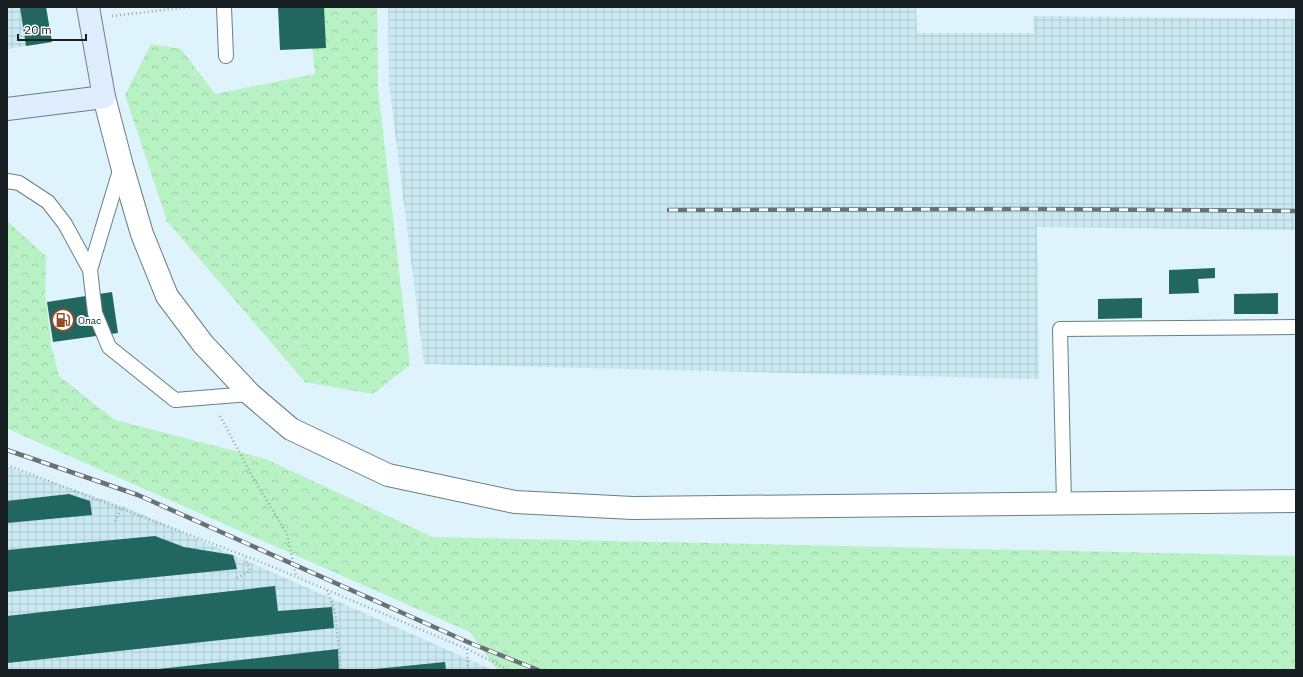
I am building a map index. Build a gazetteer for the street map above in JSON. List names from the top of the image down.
{
  "places": {
    "fuel station": ["Олас"]
  },
  "scale_bar": "20 m"
}
